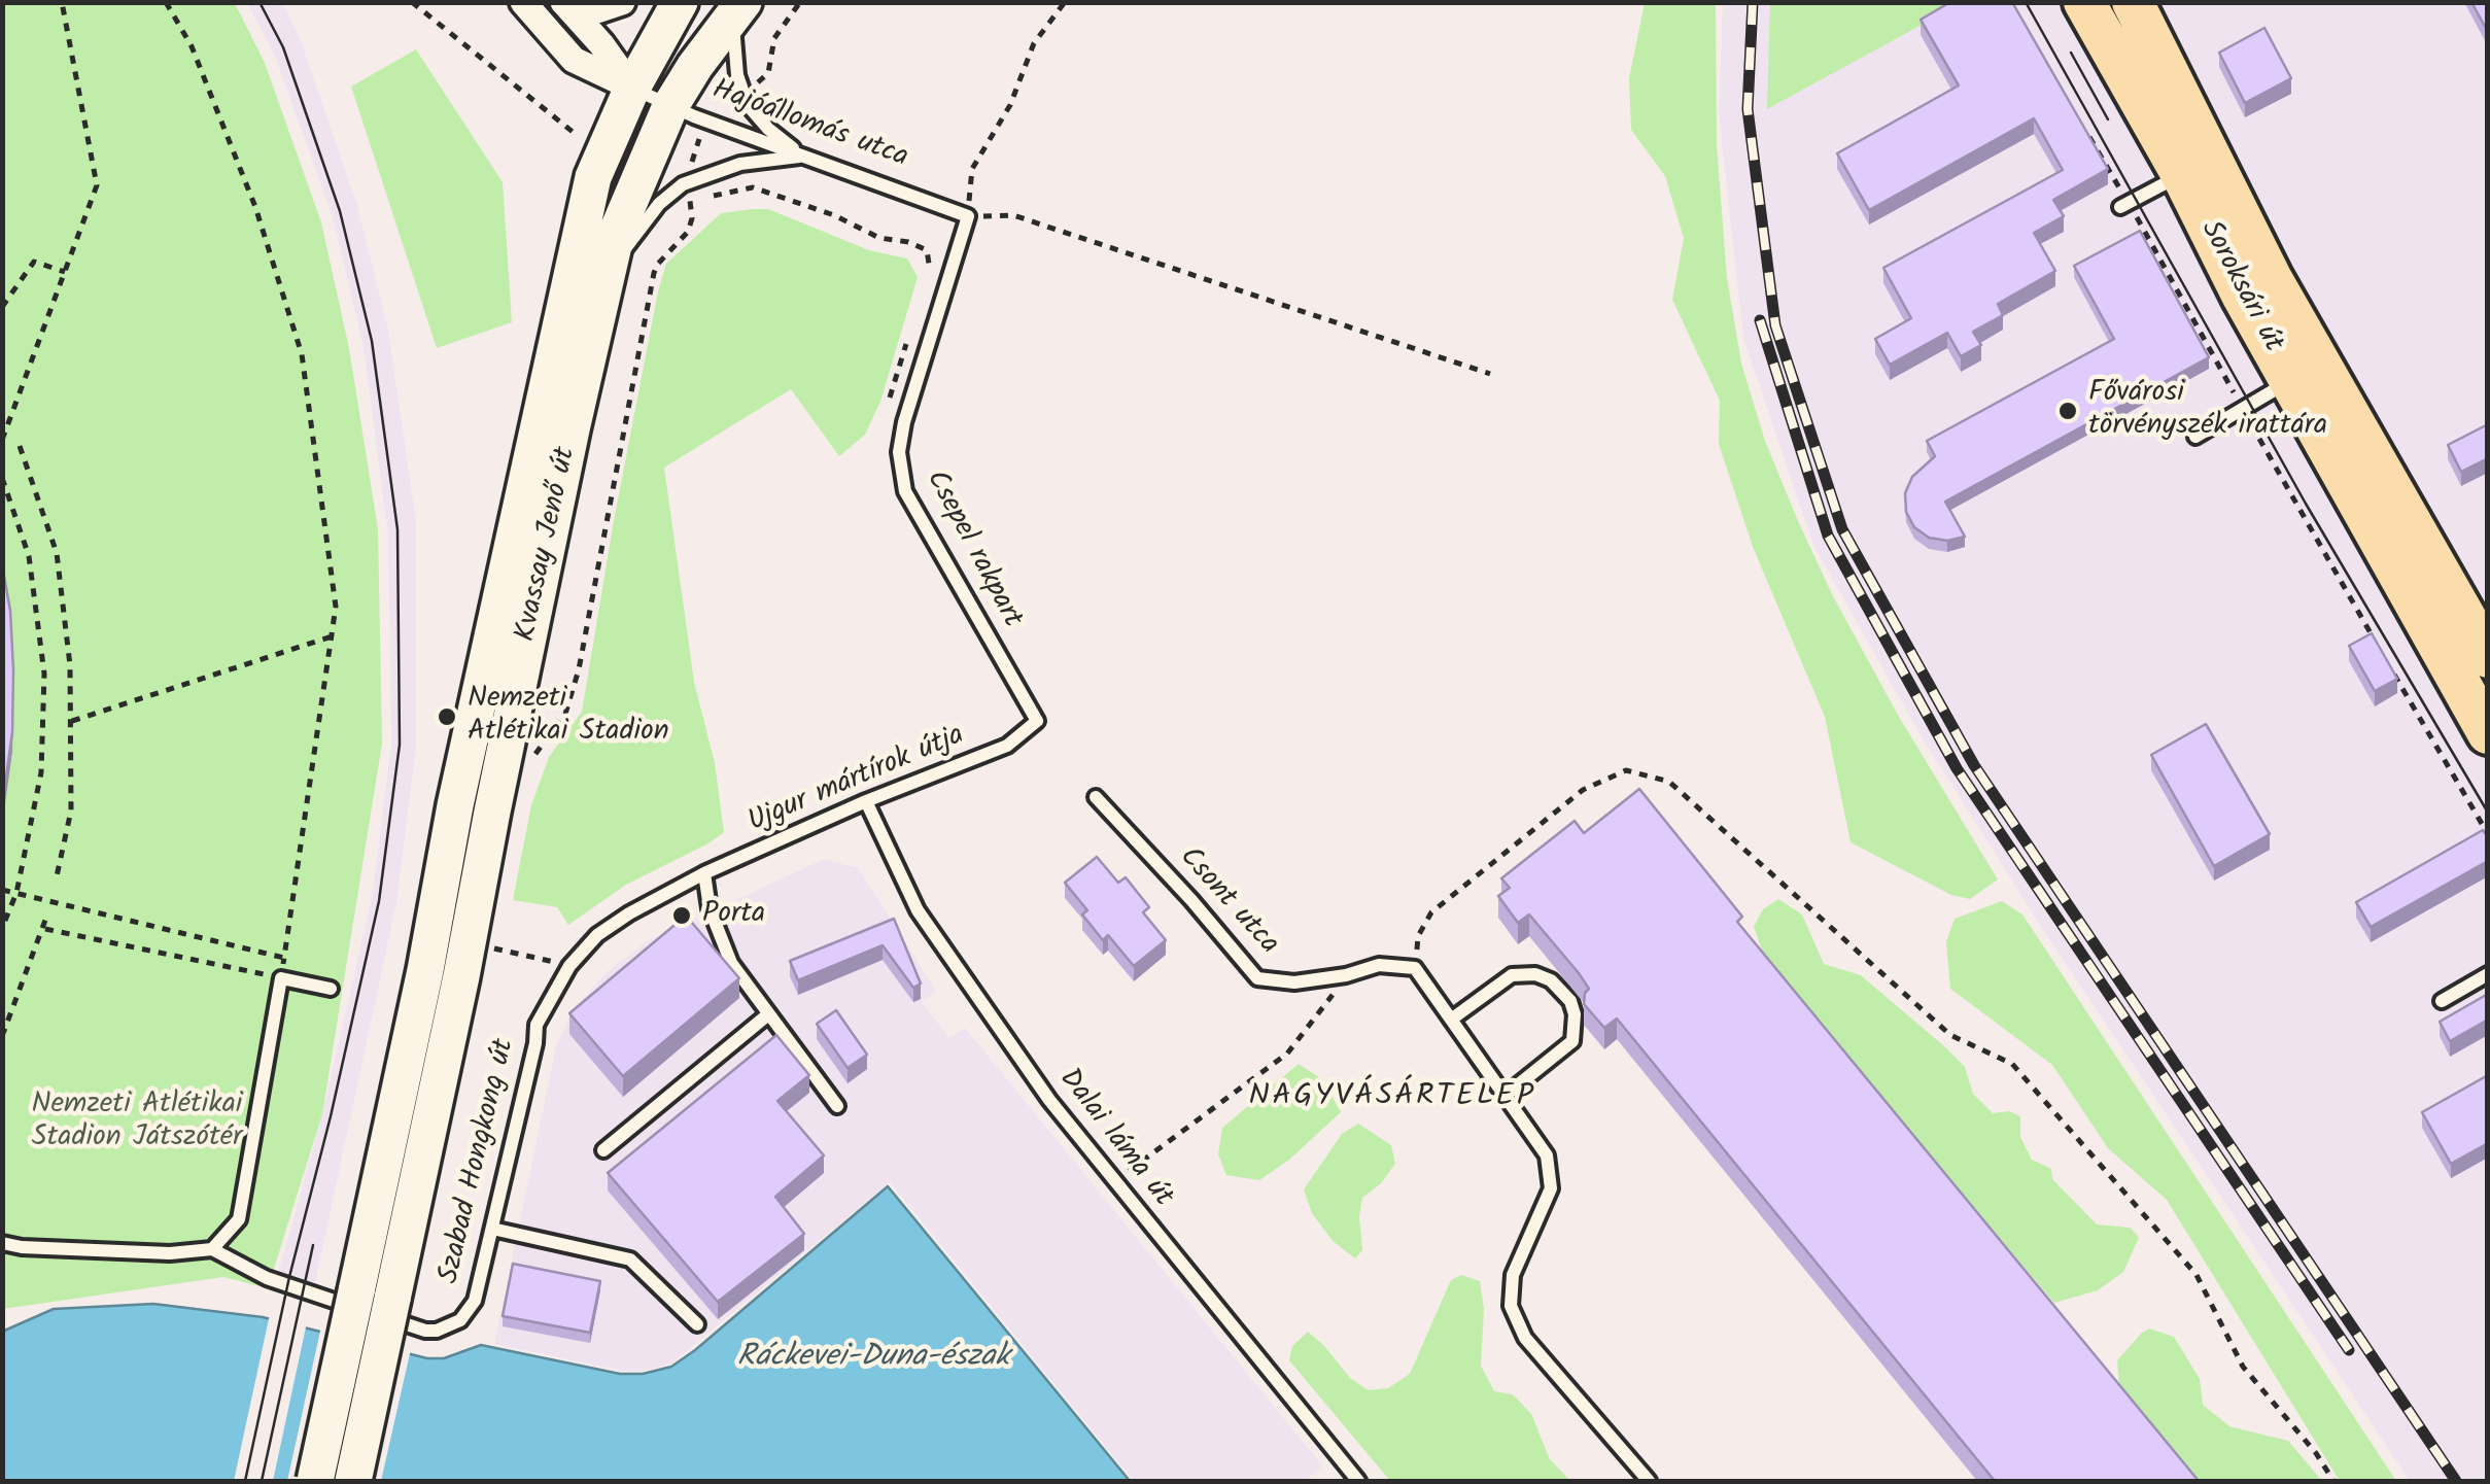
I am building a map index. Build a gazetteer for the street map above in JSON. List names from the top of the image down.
{
  "streets": {
    "main road": ["Soroksári út", "Kvassay Jenő út"],
    "street": ["Hajóállomás utca"],
    "lane": [
      "Csepel rakpart",
      "Ujgur mártírok útja",
      "Csont utca",
      "Dalai láma út",
      "Szabad Hongkong út"
    ]
  },
  "crossings": [
    ["Hajóállomás utca", "Kvassay Jenő út"],
    ["Hajóállomás utca", "Csepel rakpart"],
    ["Csepel rakpart", "Ujgur mártírok útja"],
    ["Ujgur mártírok útja", "Dalai láma út"],
    ["Ujgur mártírok útja", "Szabad Hongkong út"]
  ],
  "districts": ["NAGYVÁSÁRTELEP"],
  "water": ["Ráckevei-Duna-észak"],
  "parks": ["Nemzeti Atlétikai Stadion Játszótér"],
  "places": ["Fővárosi törvényszék irattára", "Nemzeti Atlétikai Stadion", "Porta"]
}
